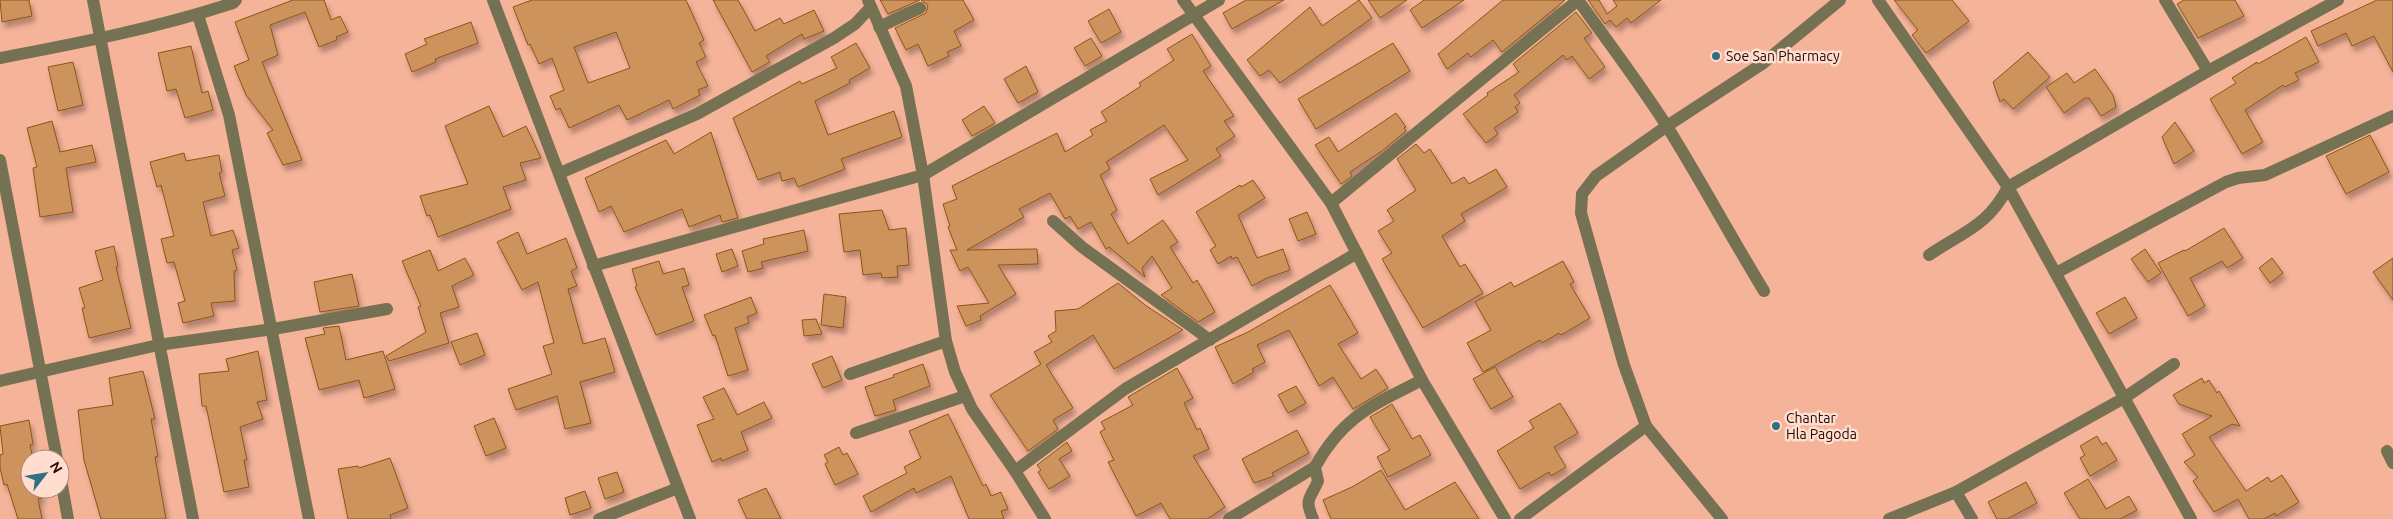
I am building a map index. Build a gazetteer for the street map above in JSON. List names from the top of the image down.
{
  "places": ["Soe San Pharmacy", "Chantar Hla Pagoda"],
  "north": "top right"
}
